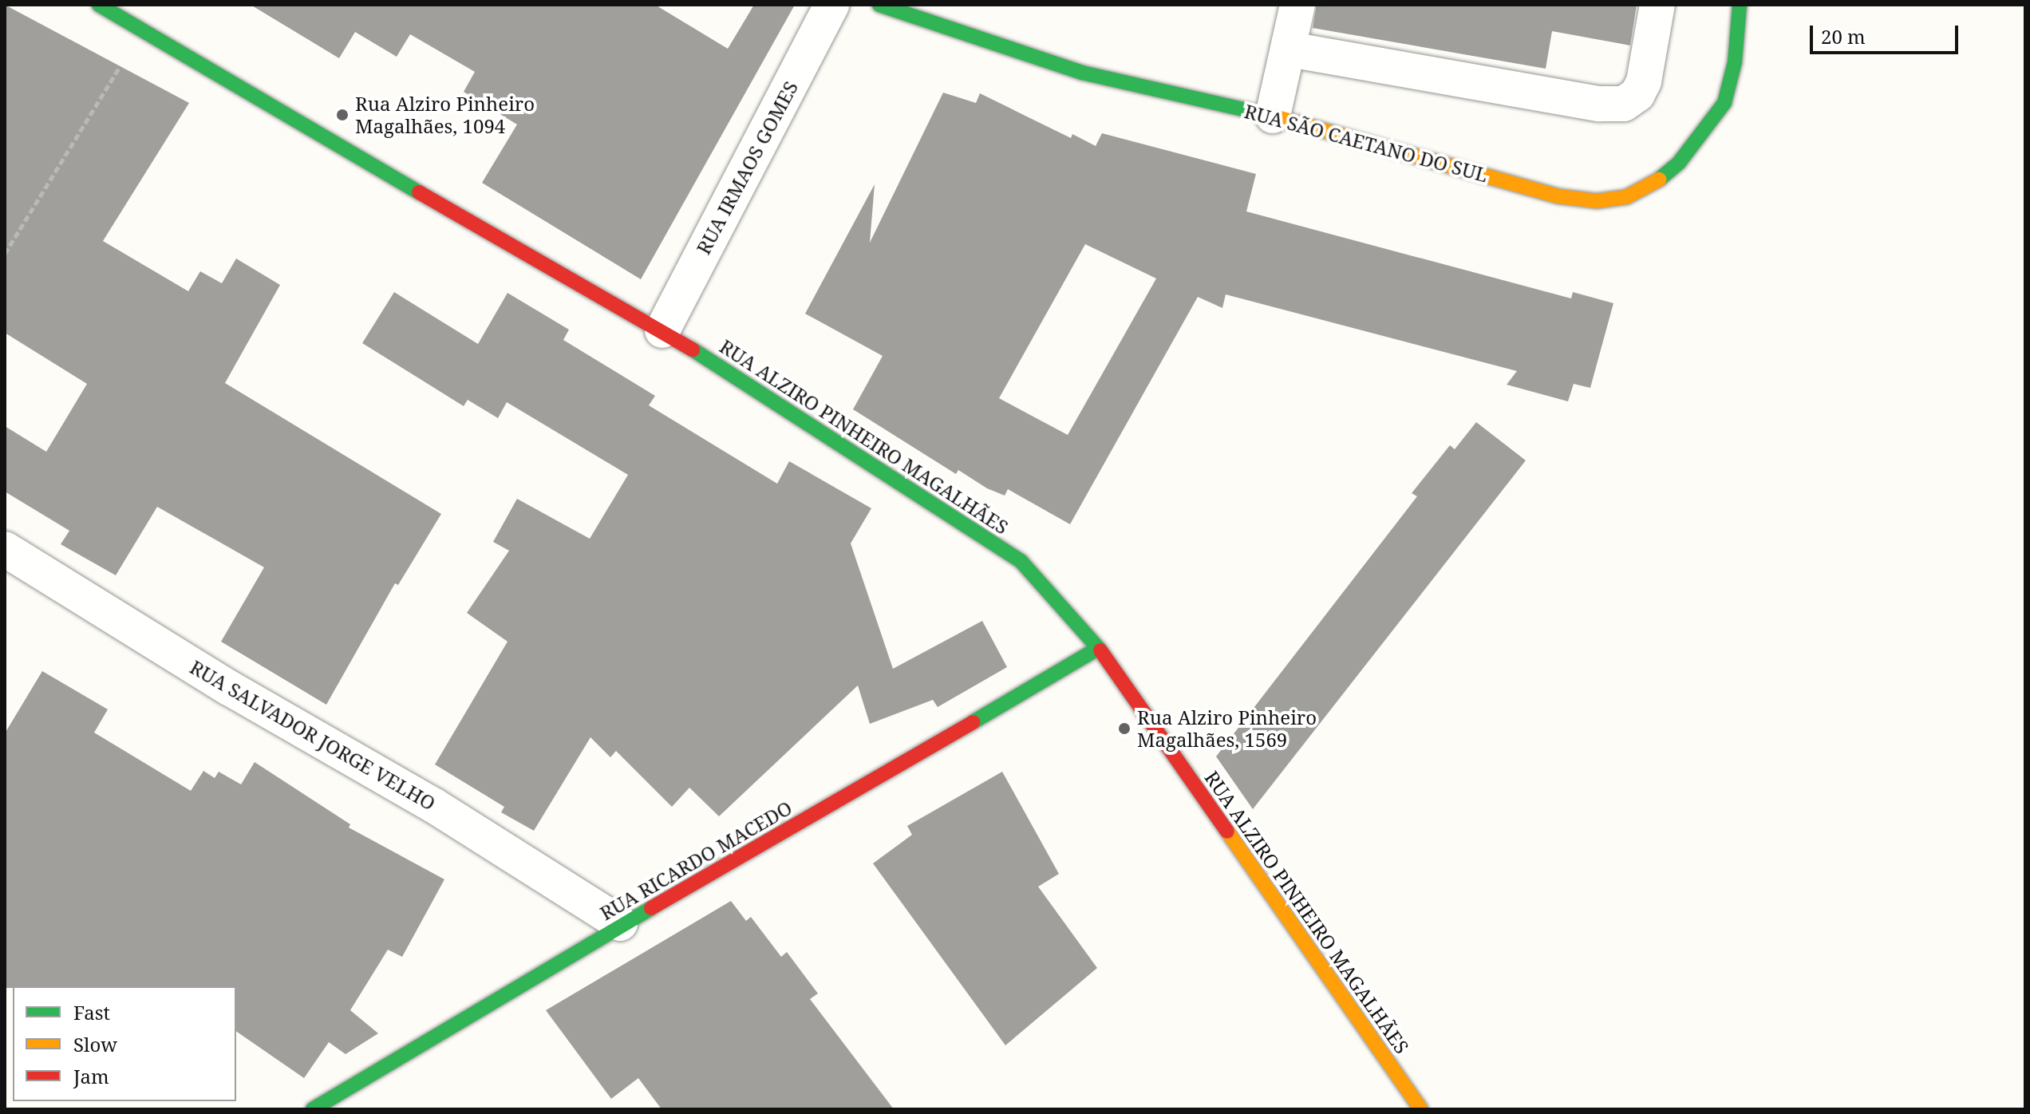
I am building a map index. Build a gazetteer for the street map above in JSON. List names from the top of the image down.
{
  "streets": {
    "street": [
      "RUA SÃO CAETANO DO SUL",
      "RUA IRMAOS GOMES",
      "RUA ALZIRO PINHEIRO MAGALHÃES",
      "RUA SALVADOR JORGE VELHO",
      "RUA RICARDO MACEDO"
    ]
  },
  "crossings": [
    ["RUA IRMAOS GOMES", "RUA ALZIRO PINHEIRO MAGALHÃES"],
    ["RUA ALZIRO PINHEIRO MAGALHÃES", "RUA RICARDO MACEDO"],
    ["RUA SALVADOR JORGE VELHO", "RUA RICARDO MACEDO"]
  ],
  "places": ["Rua Alziro Pinheiro Magalhães, 1094", "Rua Alziro Pinheiro Magalhães, 1569"],
  "legend": ["Fast", "Slow", "Jam"],
  "scale_bar": "20 m"
}
